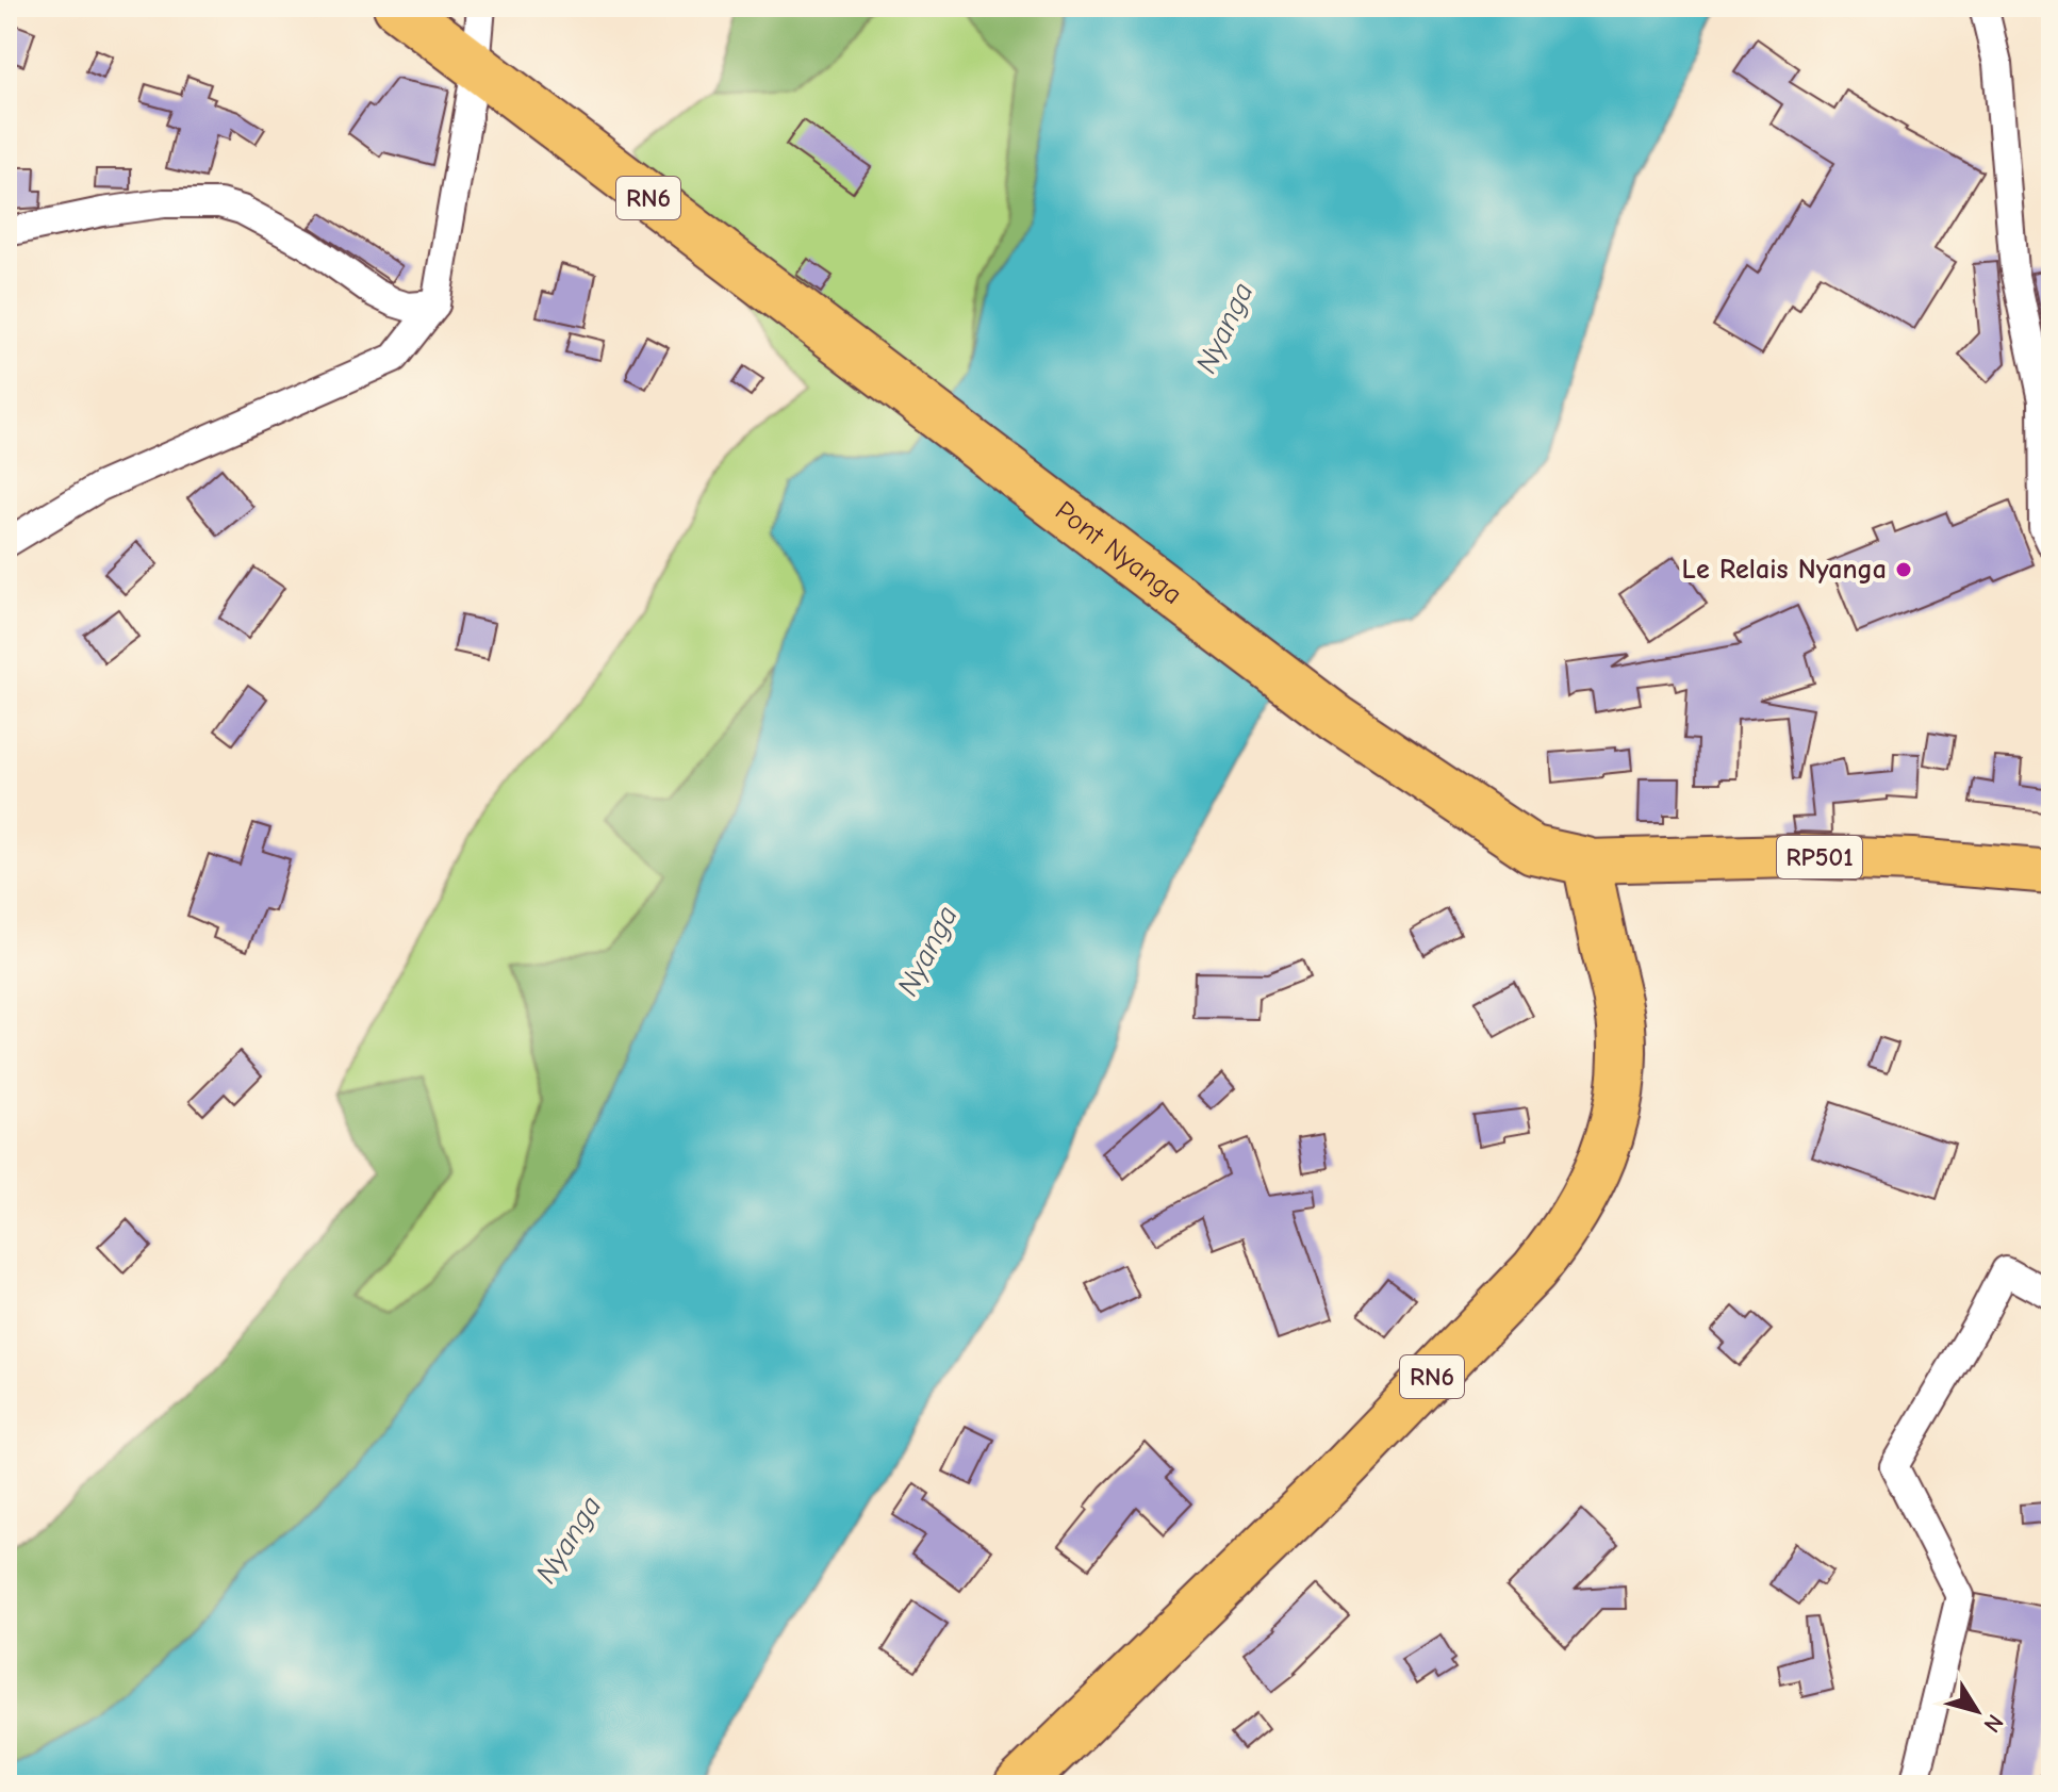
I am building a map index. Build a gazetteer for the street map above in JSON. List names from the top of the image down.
{
  "streets": {
    "highway": ["RN6", "Pont Nyanga"],
    "main road": ["RP501"]
  },
  "crossings": [
    ["RN6", "Pont Nyanga"],
    ["RN6", "RP501"],
    ["Pont Nyanga", "RP501"]
  ],
  "water": ["Nyanga"],
  "places": ["Le Relais Nyanga"],
  "north": "bottom right"
}
